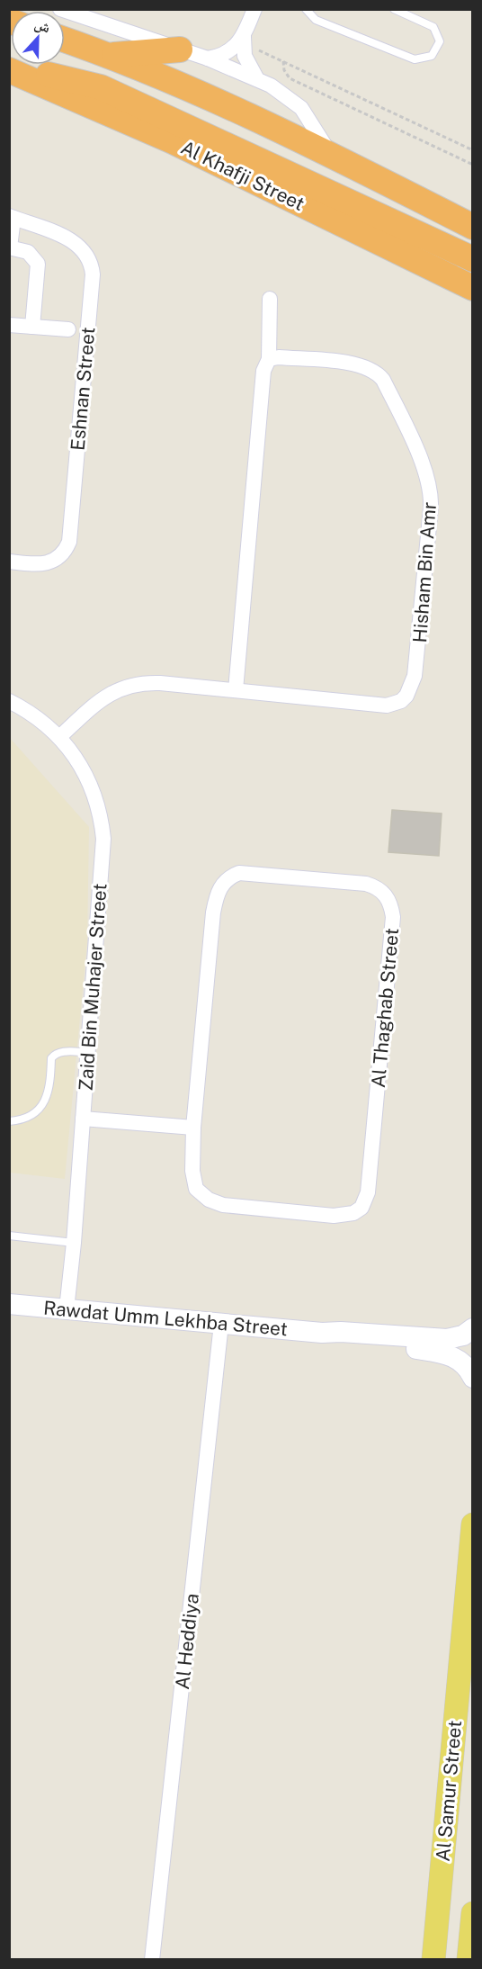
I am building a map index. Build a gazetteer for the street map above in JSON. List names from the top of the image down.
{
  "streets": {
    "highway": ["Al Khafji Street"],
    "main road": ["Al Samur Street"],
    "street": [
      "Eshnan Street",
      "Hisham Bin Amr",
      "Zaid Bin Muhajer Street",
      "Al Thaghab Street",
      "Rawdat Umm Lekhba Street",
      "Al Heddiya"
    ]
  },
  "crossings": [
    ["Hisham Bin Amr", "Zaid Bin Muhajer Street"],
    ["Zaid Bin Muhajer Street", "Rawdat Umm Lekhba Street"],
    ["Rawdat Umm Lekhba Street", "Al Heddiya"]
  ],
  "north": "top"
}
